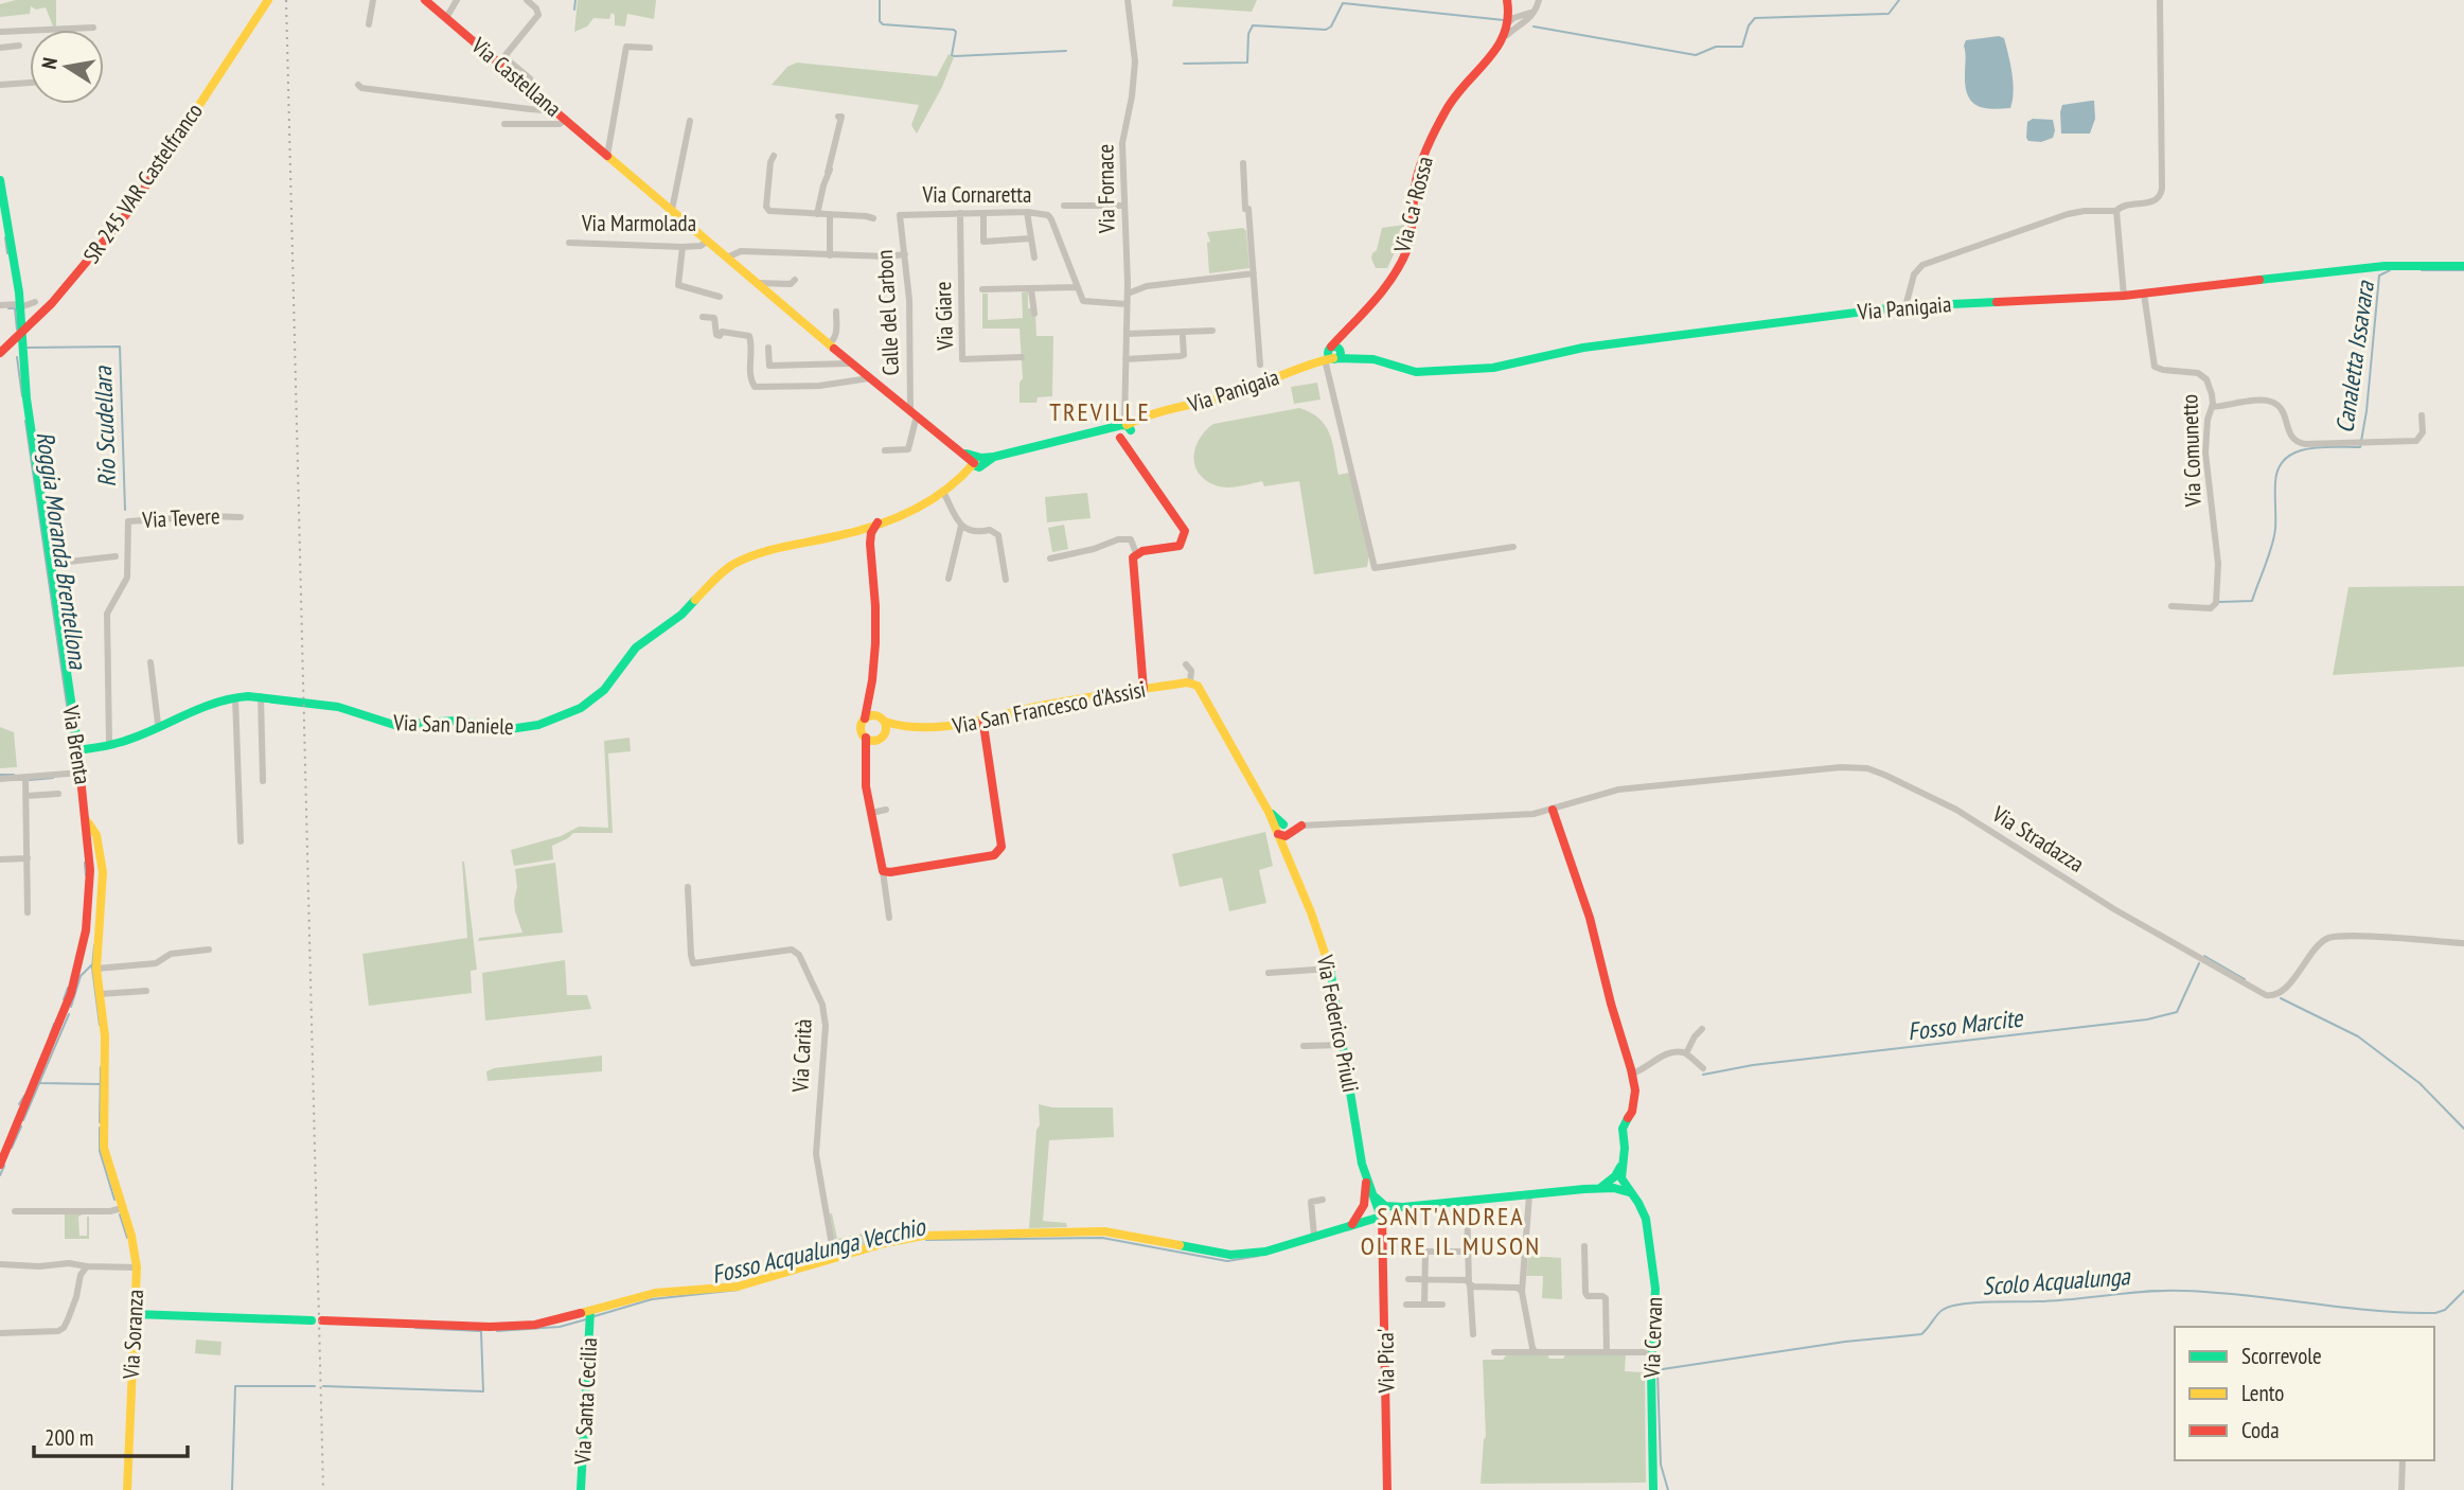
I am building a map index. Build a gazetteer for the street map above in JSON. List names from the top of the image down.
{
  "streets": {
    "main road": [
      "Via Castellana",
      "SR 245 VAR Castelfranco",
      "Via Ca' Rossa",
      "Via Panigaia",
      "Via San Francesco d'Assisi",
      "Via San Daniele",
      "Via Brenta",
      "Via Federico Priuli",
      "Via Soranza",
      "Via Cervan",
      "Via Pica'",
      "Via Santa Cecilia"
    ],
    "street": [
      "Via Fornace",
      "Via Cornaretta",
      "Via Marmolada",
      "Calle del Carbon",
      "Via Giare",
      "Via Comunetto",
      "Via Tevere",
      "Via Stradazza",
      "Via Carità"
    ]
  },
  "crossings": [
    ["Via Castellana", "Via Marmolada"],
    ["Via Castellana", "Via Panigaia"],
    ["Via Castellana", "Calle del Carbon"],
    ["Via Castellana", "Via San Daniele"],
    ["Via Fornace", "Via Panigaia"],
    ["Via Cornaretta", "Calle del Carbon"],
    ["Via Cornaretta", "Via Giare"],
    ["Via Ca' Rossa", "Via Panigaia"],
    ["Via Panigaia", "Via Comunetto"],
    ["Via Panigaia", "Via San Daniele"],
    ["Via San Francesco d'Assisi", "Via Federico Priuli"],
    ["Via Brenta", "Via Soranza"],
    ["Via Federico Priuli", "Via Pica'"]
  ],
  "districts": ["TREVILLE", "SANT'ANDREA OLTRE IL MUSON"],
  "water": [
    "Canaletta Issavara",
    "Rio Scudellara",
    "Roggia Moranda Brentellona",
    "Fosso Marcite",
    "Fosso Acqualunga Vecchio",
    "Scolo Acqualunga"
  ],
  "legend": ["Scorrevole", "Lento", "Coda"],
  "scale_bar": "200 m",
  "north": "left"
}
